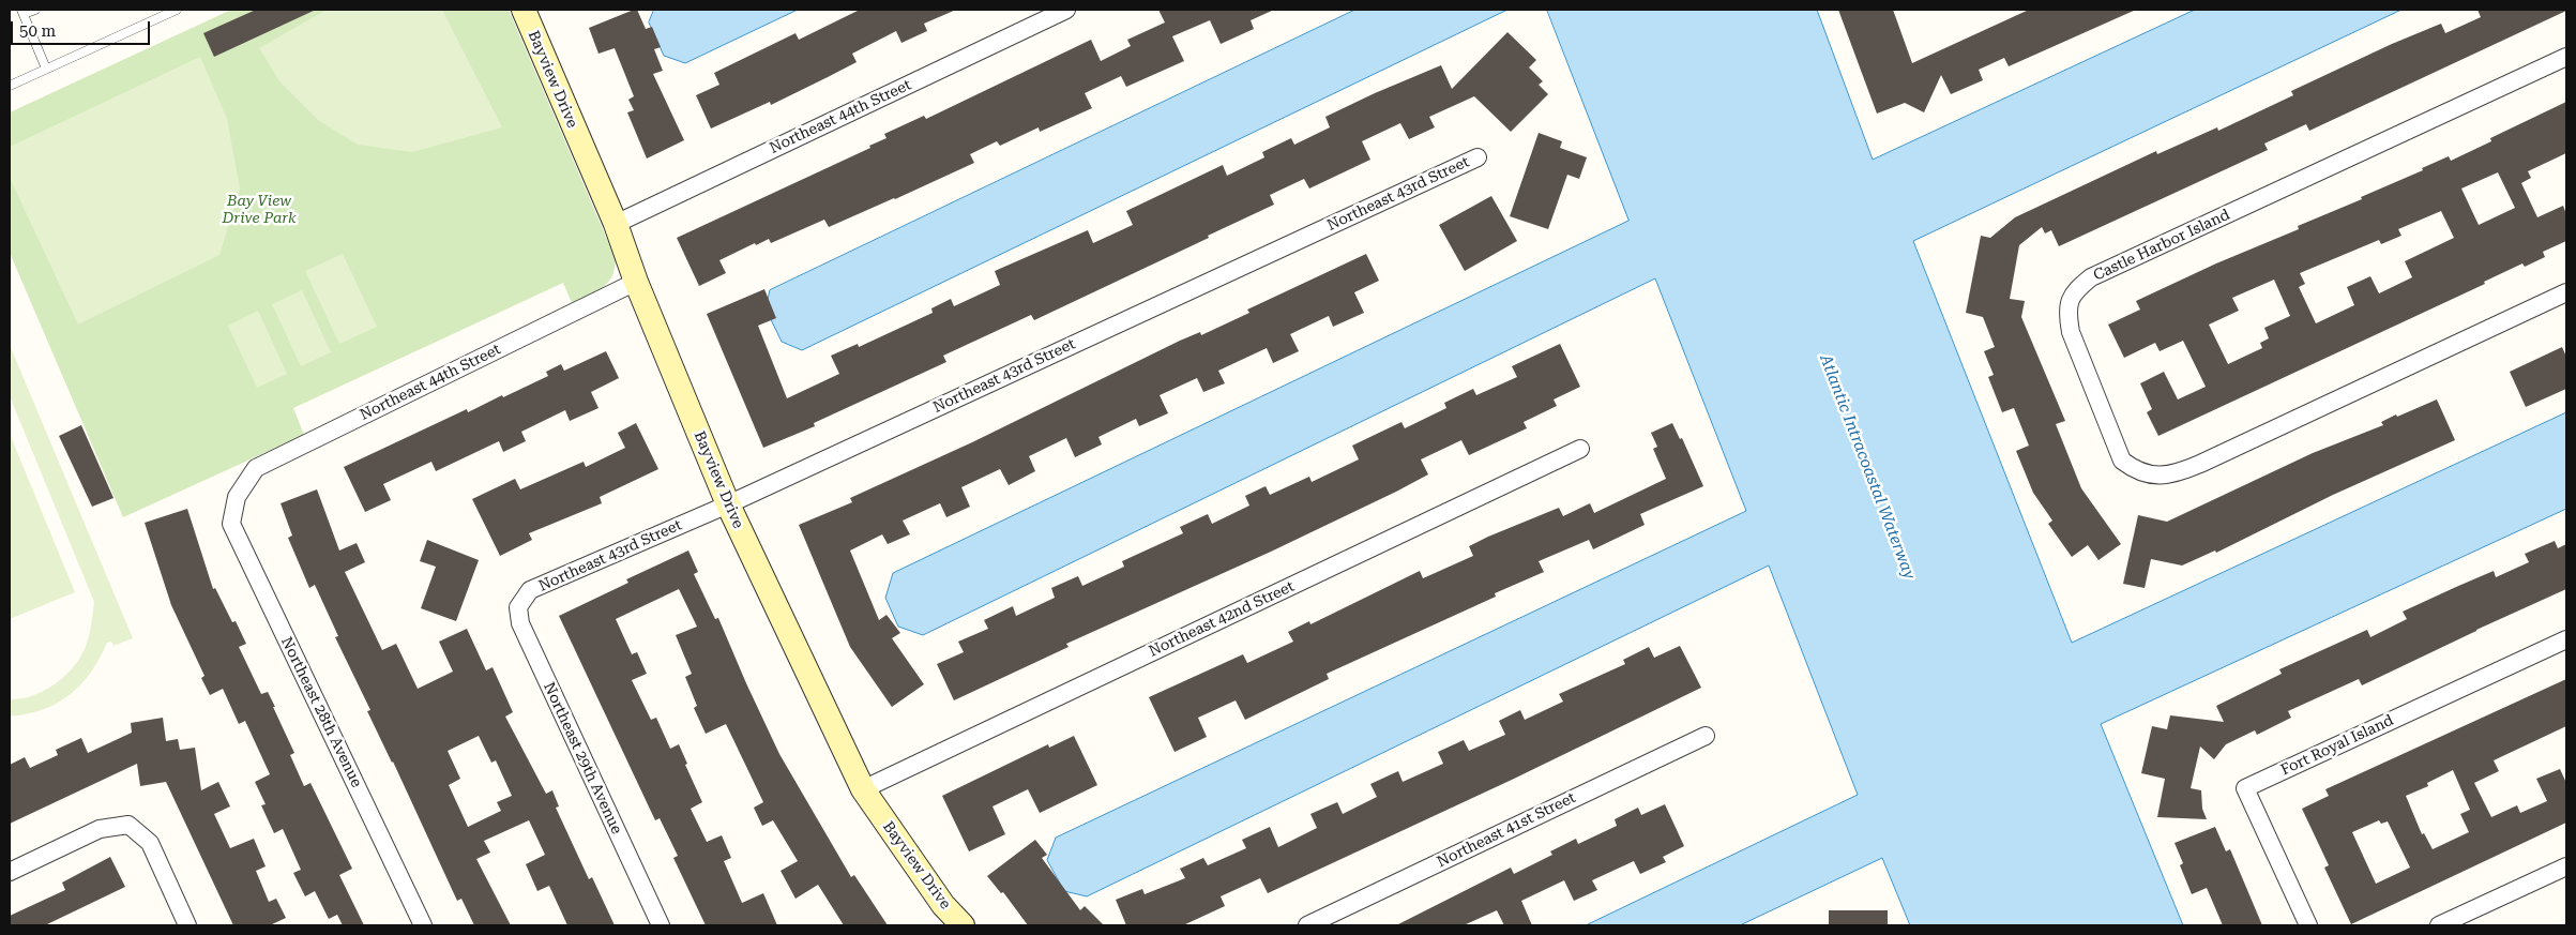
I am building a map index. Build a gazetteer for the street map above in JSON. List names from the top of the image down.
{
  "streets": {
    "street": [
      "Bayview Drive",
      "Northeast 44th Street",
      "Northeast 43rd Street",
      "Castle Harbor Island",
      "Northeast 42nd Street",
      "Northeast 28th Avenue",
      "Fort Royal Island",
      "Northeast 29th Avenue",
      "Northeast 41st Street"
    ]
  },
  "crossings": [
    ["Bayview Drive", "Northeast 44th Street"],
    ["Bayview Drive", "Northeast 43rd Street"],
    ["Bayview Drive", "Northeast 42nd Street"],
    ["Northeast 44th Street", "Northeast 28th Avenue"],
    ["Northeast 43rd Street", "Northeast 29th Avenue"]
  ],
  "water": ["Atlantic Intracoastal Waterway"],
  "parks": ["Bay View Drive Park"],
  "scale_bar": "50 m"
}
